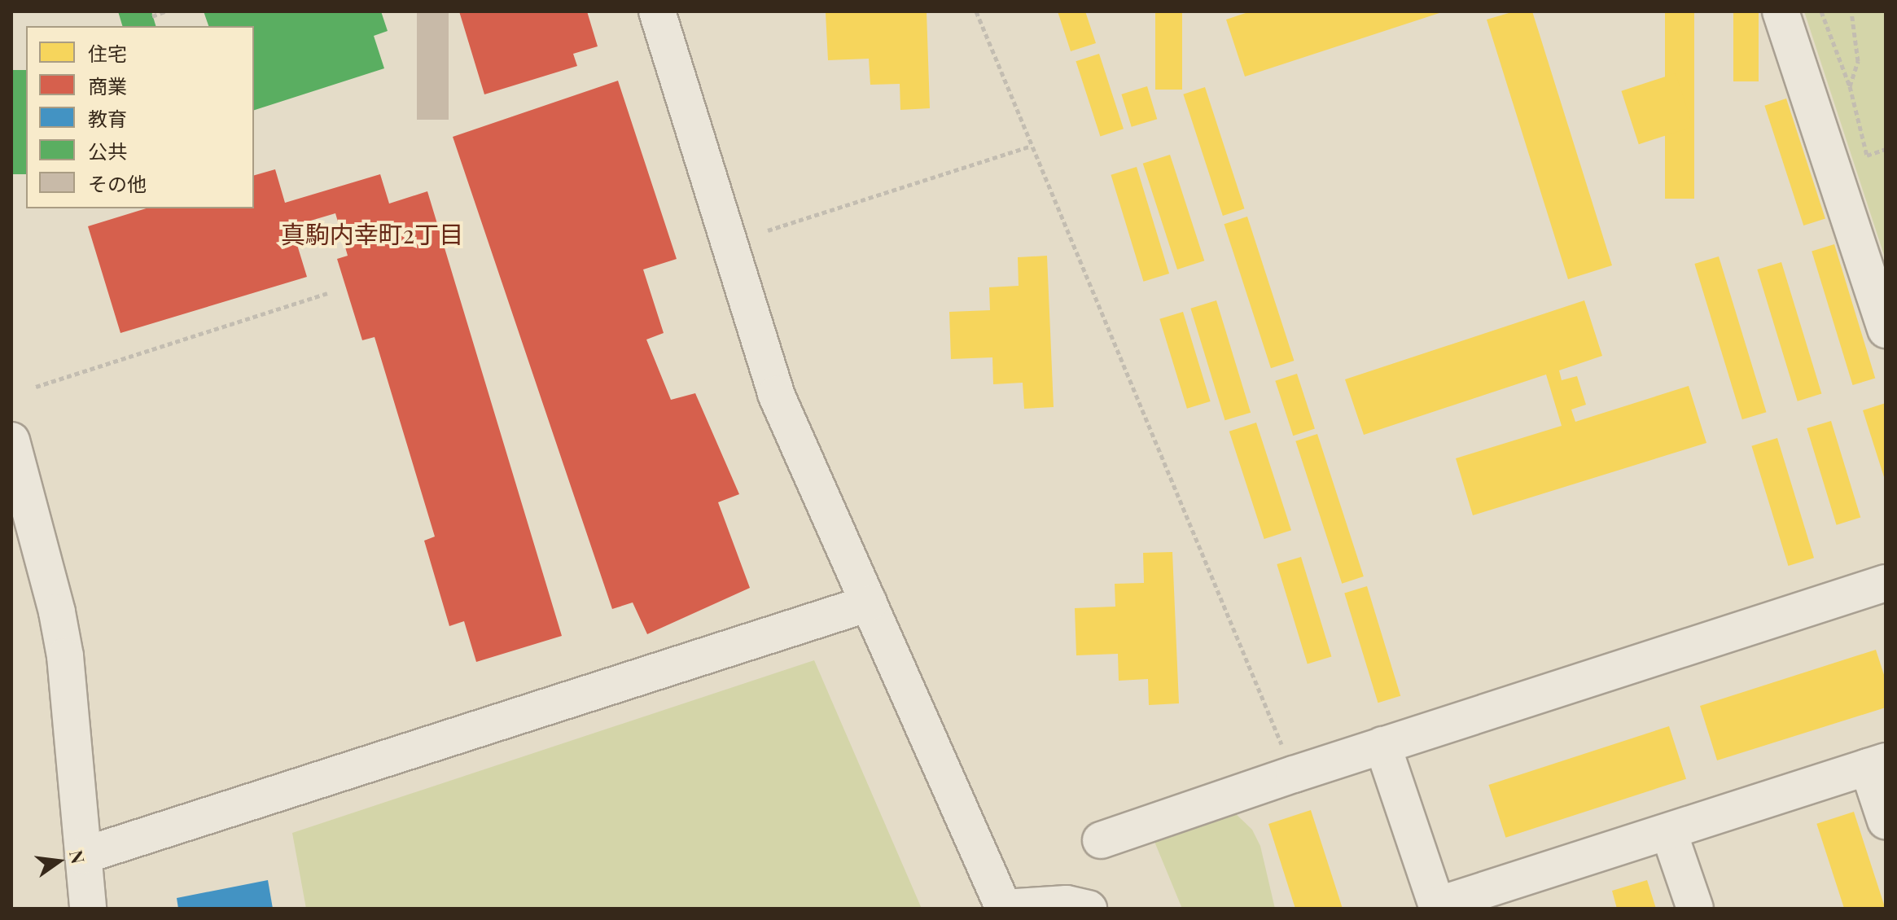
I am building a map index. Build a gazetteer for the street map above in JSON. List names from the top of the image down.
{
  "districts": ["真駒内幸町2丁目"],
  "legend": [
    "住宅",
    "商業",
    "教育",
    "公共",
    "その他"
  ],
  "north": "right"
}
